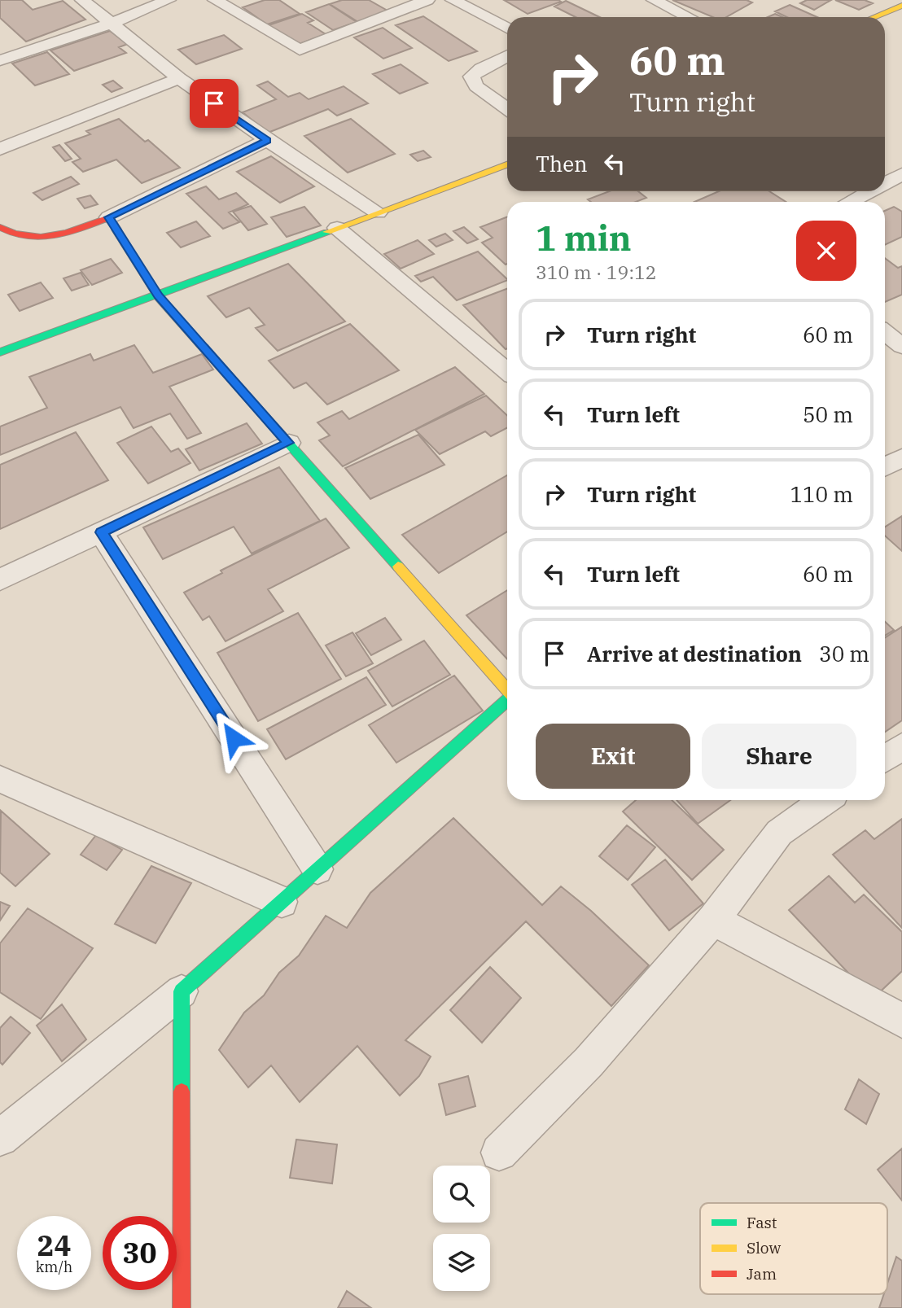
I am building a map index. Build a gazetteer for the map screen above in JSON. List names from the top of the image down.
{
  "legend": ["Fast", "Slow", "Jam"],
  "page": {
    "turn": ["60 m", "Turn right"],
    "then": "Then",
    "heading": ["1 min", "310 m · 19:12"],
    "list": [
      {
        "name": "Turn right",
        "value": "60 m"
      },
      {
        "name": "Turn left",
        "value": "50 m"
      },
      {
        "name": "Turn right",
        "value": "110 m"
      },
      {
        "name": "Turn left",
        "value": "60 m"
      },
      {
        "name": "Arrive at destination",
        "value": "30 m"
      }
    ],
    "buttons": ["Exit", "Share"],
    "speed": "24 km/h",
    "limit": "30"
  }
}
